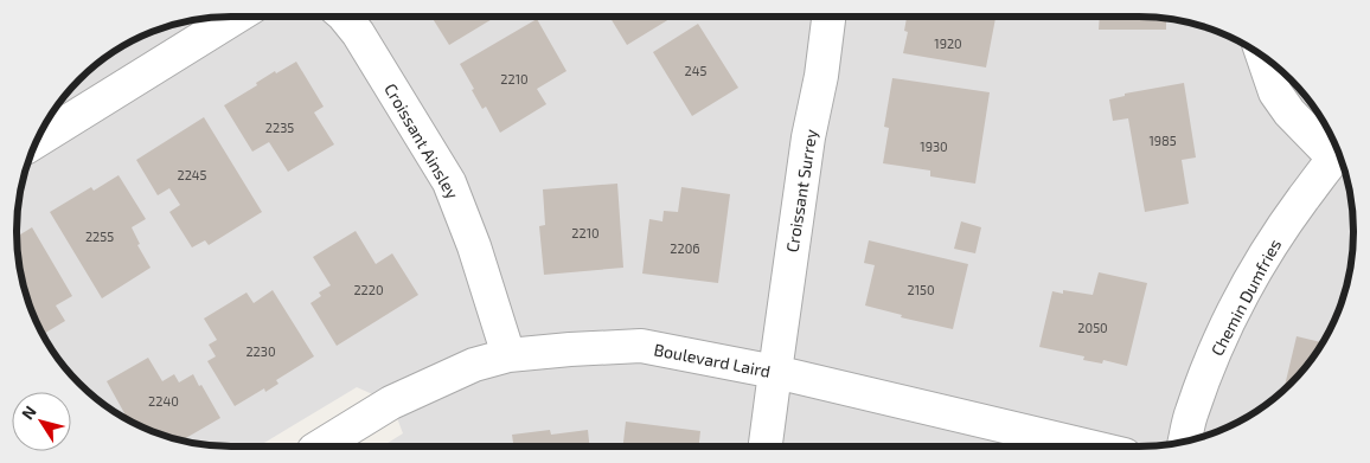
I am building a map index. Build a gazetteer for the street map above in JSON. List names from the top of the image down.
{
  "streets": {
    "street": [
      "Croissant Ainsley",
      "Croissant Surrey",
      "Chemin Dumfries",
      "Boulevard Laird"
    ]
  },
  "crossings": [
    ["Croissant Ainsley", "Boulevard Laird"],
    ["Croissant Surrey", "Boulevard Laird"]
  ],
  "house_numbers": [
    "1920",
    "245",
    "2210",
    "2235",
    "1985",
    "1930",
    "2245",
    "2210",
    "2255",
    "2206",
    "2220",
    "2150",
    "2050",
    "2230",
    "2240"
  ],
  "north": "top left"
}
